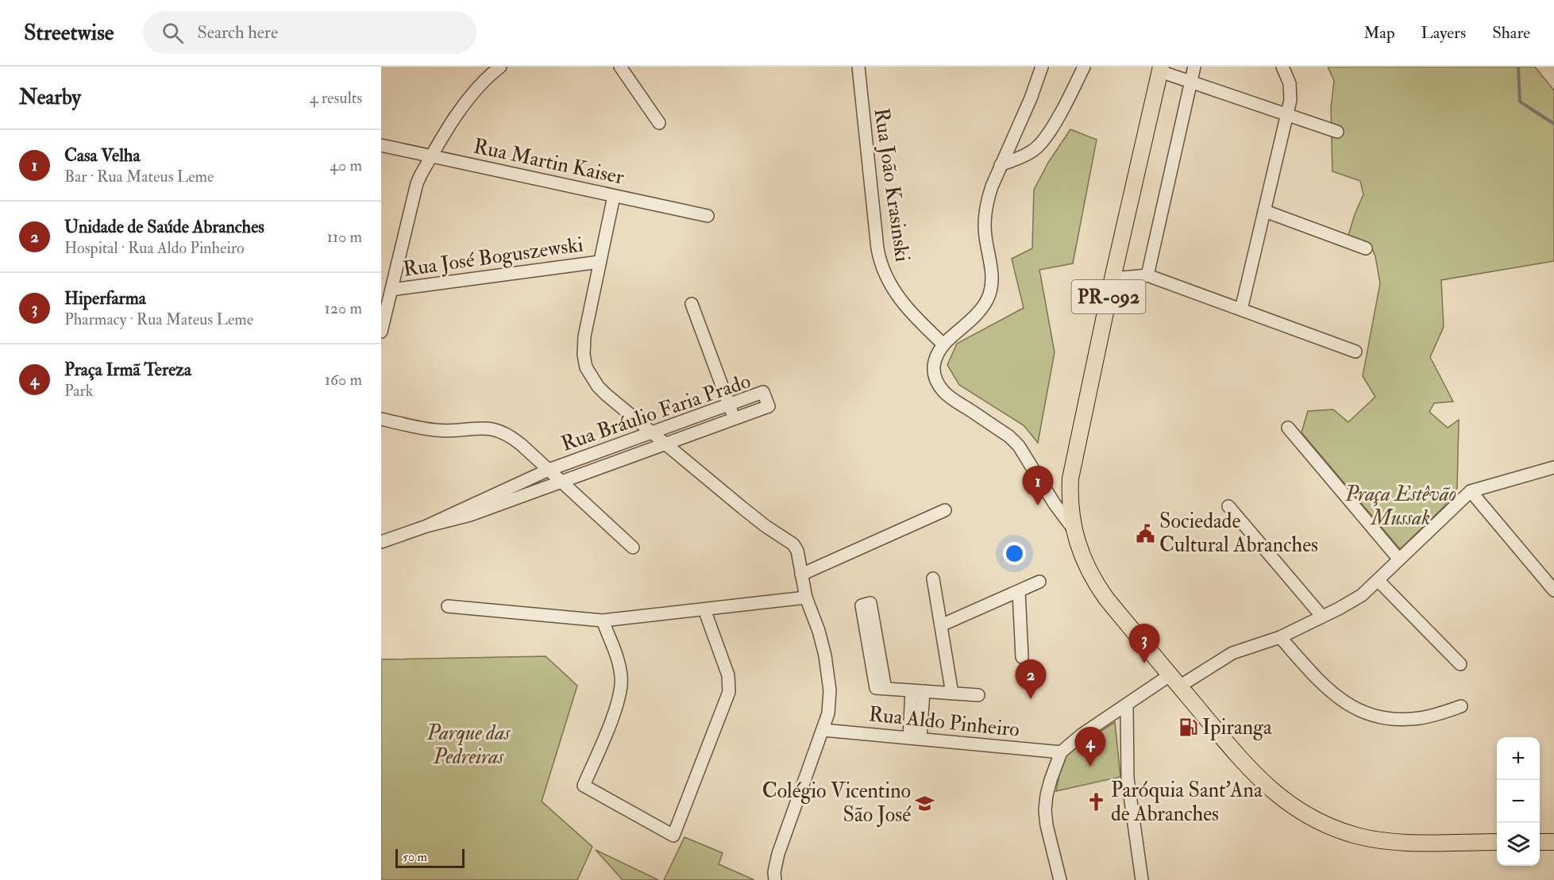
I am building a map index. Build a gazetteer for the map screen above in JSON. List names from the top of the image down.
{
  "streets": {
    "main road": ["PR-092"],
    "street": [
      "Rua Martin Kaiser",
      "Rua João Krasinski",
      "Rua José Boguszewski",
      "Rua Bráulio Faria Prado",
      "Rua Aldo Pinheiro"
    ]
  },
  "parks": ["Praça Estêvão Mussak", "Parque das Pedreiras"],
  "places": {
    "public building": ["Sociedade Cultural Abranches"],
    "fuel station": ["Ipiranga"],
    "church": ["Paróquia Sant'Ana de Abranches"],
    "school or university": ["Colégio Vicentino São José"]
  },
  "scale_bar": "50 m",
  "page": {
    "header": "Streetwise",
    "search": "Search here",
    "nav": ["Map", "Layers", "Share"],
    "heading": ["Nearby", "4 results"],
    "list": [
      {
        "mark": "1",
        "name": "Casa Velha",
        "note": "Bar · Rua Mateus Leme",
        "value": "40 m"
      },
      {
        "mark": "2",
        "name": "Unidade de Saúde Abranches",
        "note": "Hospital · Rua Aldo Pinheiro",
        "value": "110 m"
      },
      {
        "mark": "3",
        "name": "Hiperfarma",
        "note": "Pharmacy · Rua Mateus Leme",
        "value": "120 m"
      },
      {
        "mark": "4",
        "name": "Praça Irmã Tereza",
        "note": "Park",
        "value": "160 m"
      }
    ],
    "pins": [
      "1",
      "3",
      "2",
      "4"
    ],
    "map_buttons": ["+", "−"],
    "scale": "50 m"
  }
}
